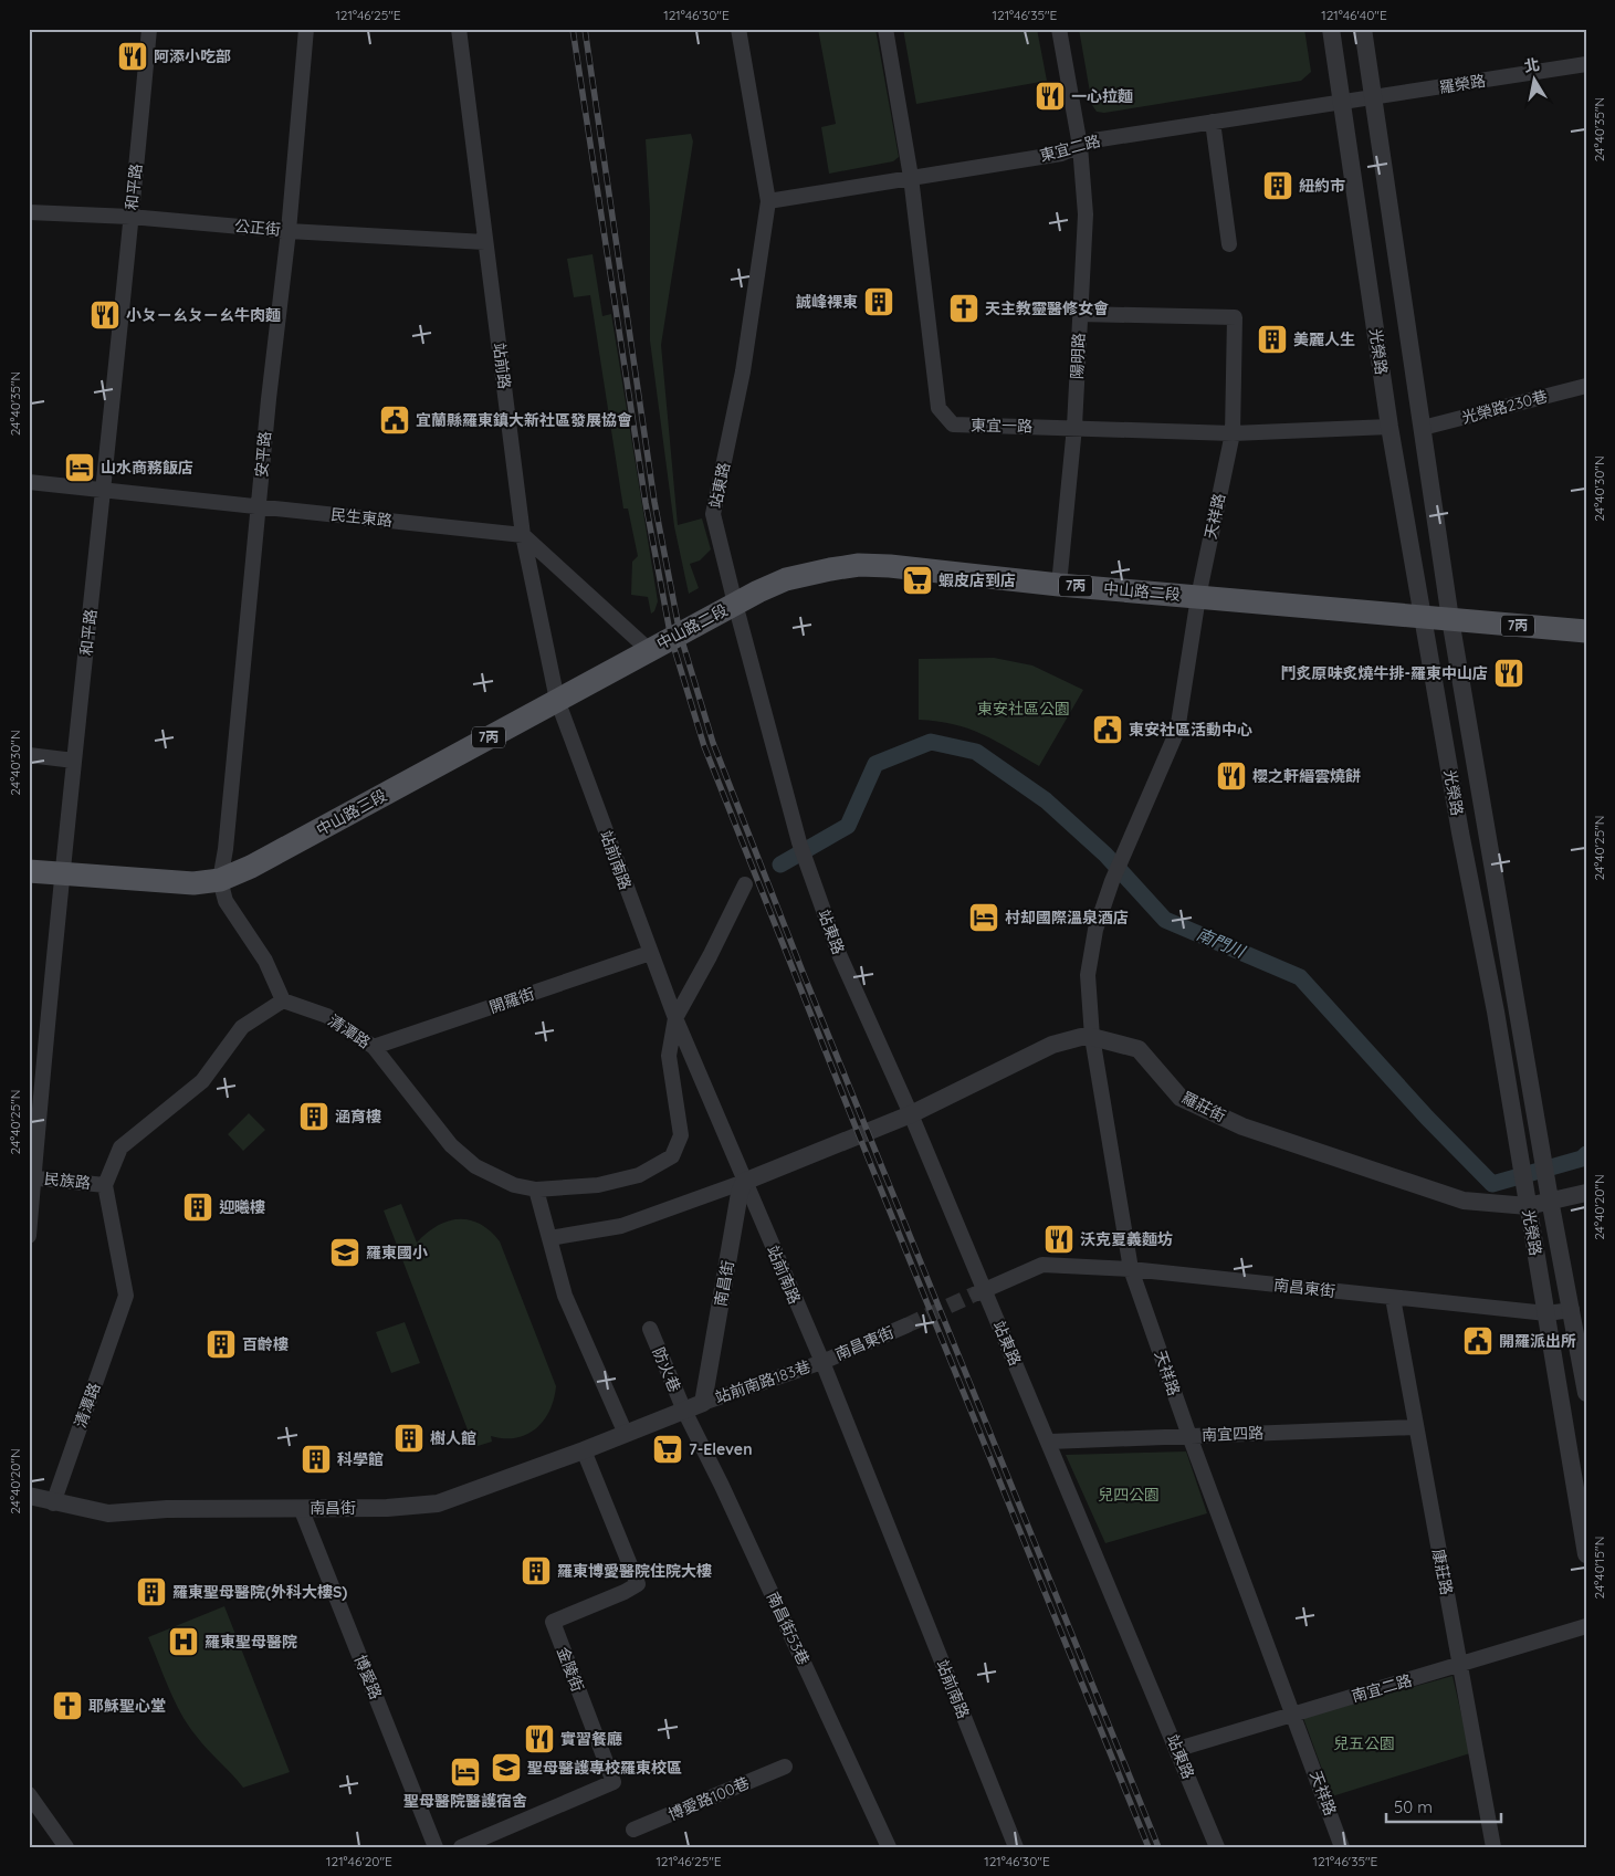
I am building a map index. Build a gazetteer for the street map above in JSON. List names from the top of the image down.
{
  "streets": {
    "main road": ["7丙", "中山路二段", "中山路三段"],
    "street": [
      "羅榮路",
      "東宜二路",
      "和平路",
      "公正街",
      "光榮路",
      "陽明路",
      "站前路",
      "光榮路230巷",
      "東宜一路",
      "安平路",
      "站東路",
      "天祥路",
      "民生東路",
      "站前南路",
      "開羅街",
      "清潭路",
      "羅莊街",
      "民族路",
      "南昌街",
      "南昌東街",
      "防火巷",
      "站前南路183巷",
      "南宜四路",
      "康莊路",
      "南昌街53巷",
      "金陵街",
      "博愛路",
      "南宜二路",
      "博愛路100巷"
    ]
  },
  "crossings": [
    ["羅榮路", "東宜二路"],
    ["羅榮路", "光榮路"],
    ["東宜二路", "光榮路"],
    ["東宜二路", "陽明路"],
    ["東宜二路", "東宜一路"],
    ["東宜二路", "站東路"],
    ["和平路", "公正街"],
    ["和平路", "民生東路"],
    ["和平路", "中山路三段"],
    ["和平路", "民族路"],
    ["公正街", "站前路"],
    ["公正街", "安平路"],
    ["光榮路", "光榮路230巷"],
    ["光榮路", "東宜一路"],
    ["光榮路", "中山路二段"],
    ["光榮路", "羅莊街"],
    ["光榮路", "南昌東街"],
    ["陽明路", "東宜一路"],
    ["陽明路", "天祥路"],
    ["陽明路", "中山路二段"],
    ["站前路", "民生東路"],
    ["站前路", "中山路三段"],
    ["站前路", "站前南路"],
    ["東宜一路", "天祥路"],
    ["安平路", "民生東路"],
    ["安平路", "中山路三段"],
    ["站東路", "中山路二段"],
    ["站東路", "羅莊街"],
    ["站東路", "南昌東街"],
    ["站東路", "南宜四路"],
    ["站東路", "南宜二路"],
    ["天祥路", "中山路二段"],
    ["天祥路", "羅莊街"],
    ["天祥路", "南昌東街"],
    ["天祥路", "南宜四路"],
    ["天祥路", "南宜二路"],
    ["中山路二段", "中山路三段"],
    ["中山路三段", "站前南路"],
    ["站前南路", "開羅街"],
    ["站前南路", "清潭路"],
    ["站前南路", "羅莊街"],
    ["站前南路", "南昌街"],
    ["站前南路", "南昌東街"],
    ["站前南路", "站前南路183巷"],
    ["開羅街", "清潭路"],
    ["清潭路", "民族路"],
    ["清潭路", "南昌街"],
    ["羅莊街", "南昌街"],
    ["南昌街", "防火巷"],
    ["南昌街", "站前南路183巷"],
    ["南昌街", "南昌街53巷"],
    ["南昌街", "金陵街"],
    ["南昌街", "博愛路"],
    ["南昌東街", "站前南路183巷"],
    ["南昌東街", "康莊路"],
    ["防火巷", "南昌街53巷"],
    ["南宜四路", "康莊路"],
    ["康莊路", "南宜二路"]
  ],
  "water": ["南門川"],
  "parks": ["東安社區公園", "兒四公園", "兒五公園"],
  "places": {
    "restaurant": [
      "阿添小吃部",
      "一心拉麵",
      "小ㄆㄧㄠㄆㄧㄠ牛肉麵",
      "鬥炙原味炙燒牛排-羅東中山店",
      "櫻之軒縉雲燒餅",
      "沃克夏義麵坊",
      "實習餐廳"
    ],
    "building": [
      "紐約市",
      "誠峰裸東",
      "美麗人生",
      "涵育樓",
      "迎曦樓",
      "百齡樓",
      "樹人館",
      "科學館",
      "羅東博愛醫院住院大樓",
      "羅東聖母醫院(外科大樓S)"
    ],
    "church": ["天主教靈醫修女會", "耶穌聖心堂"],
    "public building": ["宜蘭縣羅東鎮大新社區發展協會", "東安社區活動中心", "開羅派出所"],
    "hotel": ["山水商務飯店", "村却國際溫泉酒店", "聖母醫院醫護宿舍"],
    "supermarket": ["蝦皮店到店", "7-Eleven"],
    "school or university": ["羅東國小", "聖母醫護專校羅東校區"],
    "hospital": ["羅東聖母醫院"]
  },
  "scale_bar": "50 m",
  "north": "top",
  "coordinates": [
    "121°46'25\"E",
    "121°46'30\"E",
    "121°46'35\"E",
    "121°46'40\"E",
    "24°40'35\"N",
    "24°40'30\"N",
    "24°40'25\"N",
    "24°40'20\"N",
    "24°40'15\"N",
    "121°46'20\"E"
  ]
}
